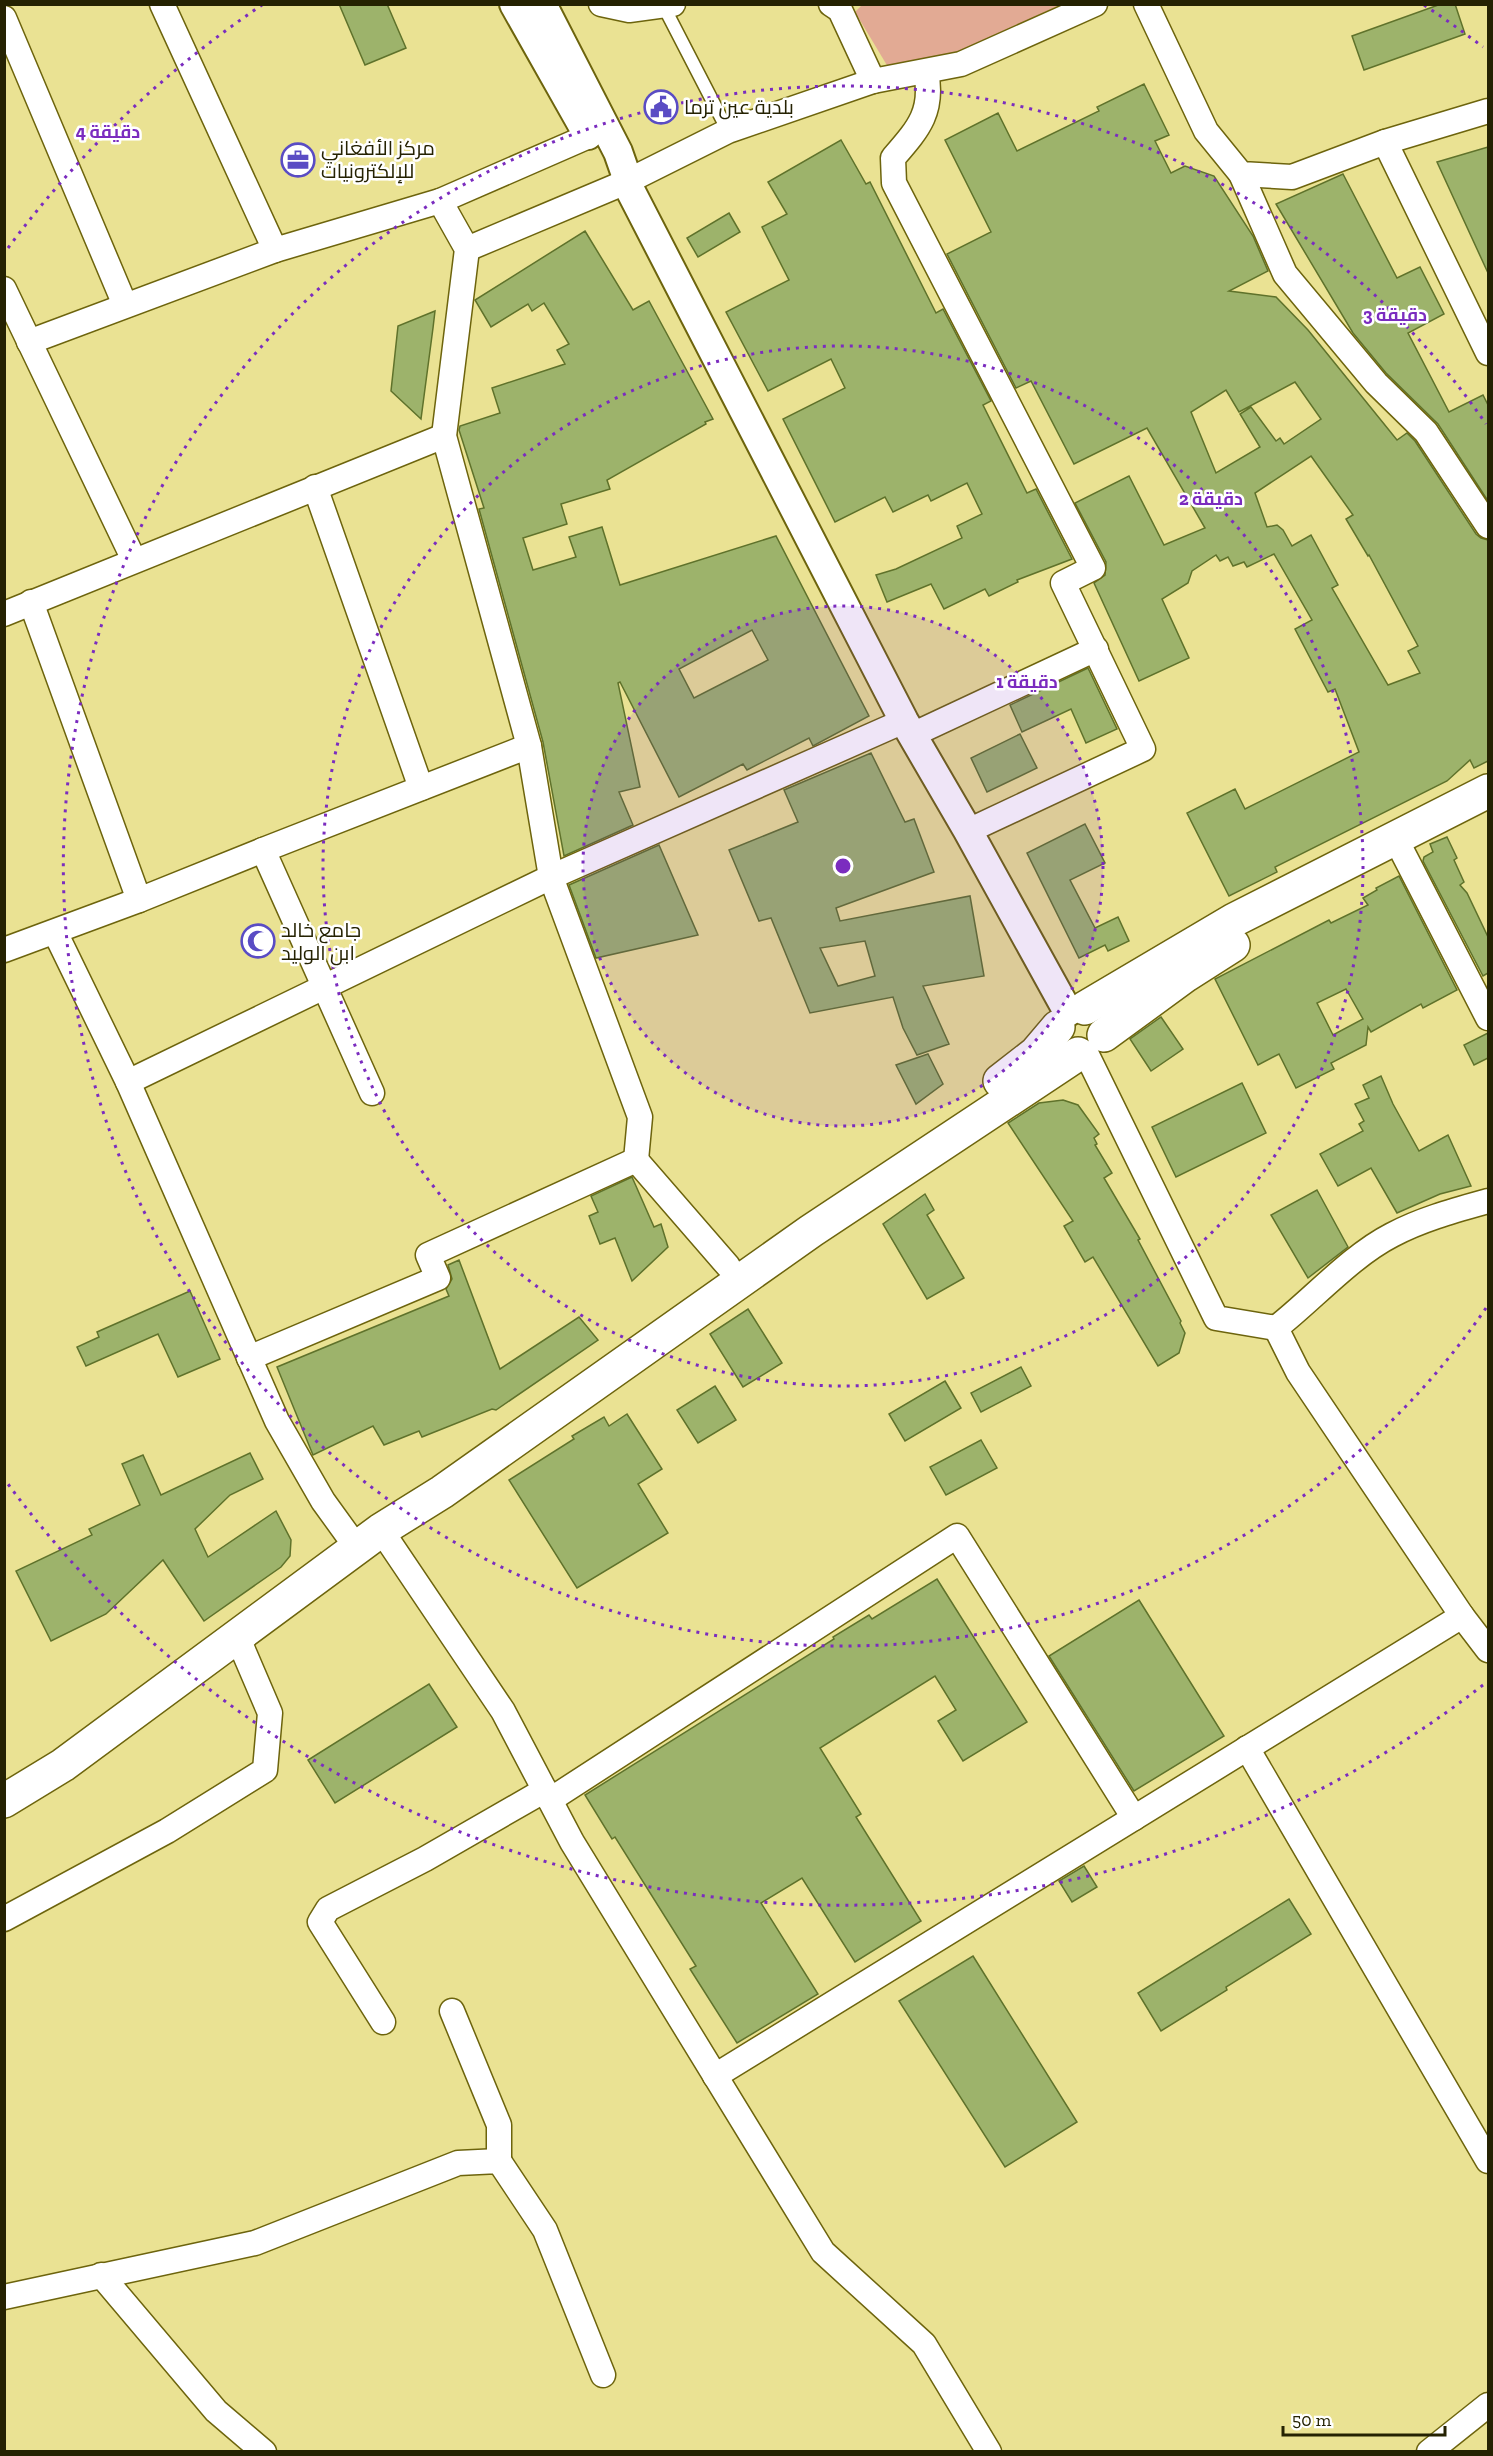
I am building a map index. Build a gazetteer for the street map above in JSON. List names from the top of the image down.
{
  "places": {
    "public building": ["بلدية عين ترما"],
    "office": ["مركز الأفغاني للإلكترونيات"],
    "mosque": ["جامع خالد ابن الوليد"]
  },
  "scale_bar": "50 m",
  "rings": [
    "4 دقيقة",
    "3 دقيقة",
    "2 دقيقة",
    "1 دقيقة"
  ]
}
